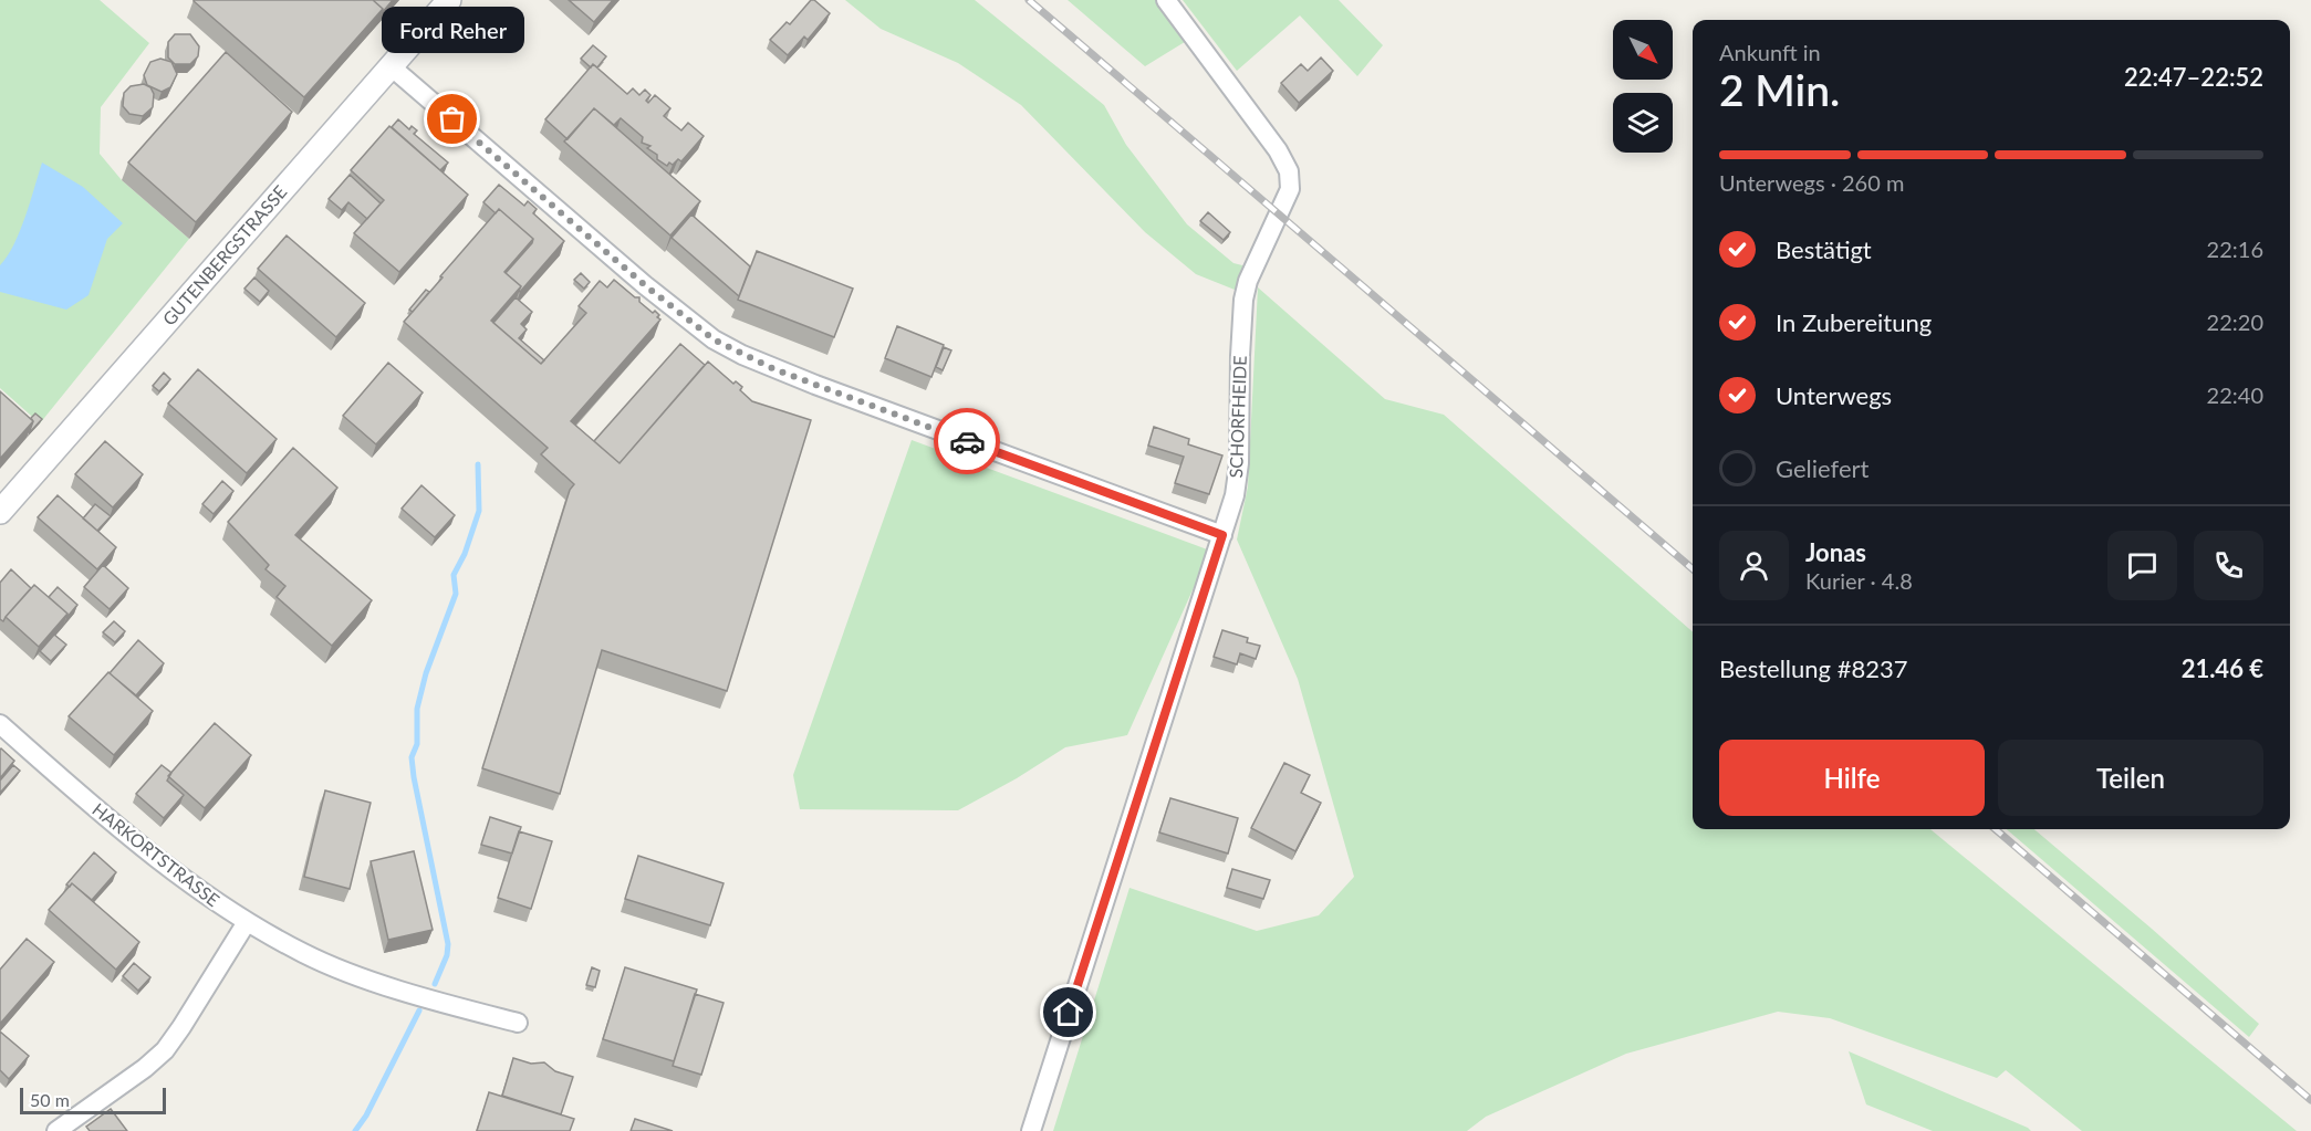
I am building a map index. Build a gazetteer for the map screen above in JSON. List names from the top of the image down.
{
  "streets": {
    "street": ["GUTENBERGSTRASSE", "SCHORFHEIDE", "HARKORTSTRASSE"]
  },
  "places": ["Ford Reher"],
  "scale_bar": "50 m",
  "north": "bottom right",
  "page": {
    "bubble": "Ford Reher",
    "heading": ["2 Min.", "Ankunft in", "22:47–22:52"],
    "panel": [
      "Jonas",
      "Kurier · 4.8",
      "Bestellung #8237",
      "21.46 €"
    ],
    "bar": "Unterwegs · 260 m",
    "list": [
      ["Bestätigt", "22:16"],
      ["In Zubereitung", "22:20"],
      ["Unterwegs", "22:40"],
      "Geliefert"
    ],
    "buttons": ["Hilfe", "Teilen"],
    "scale": "50 m"
  }
}
